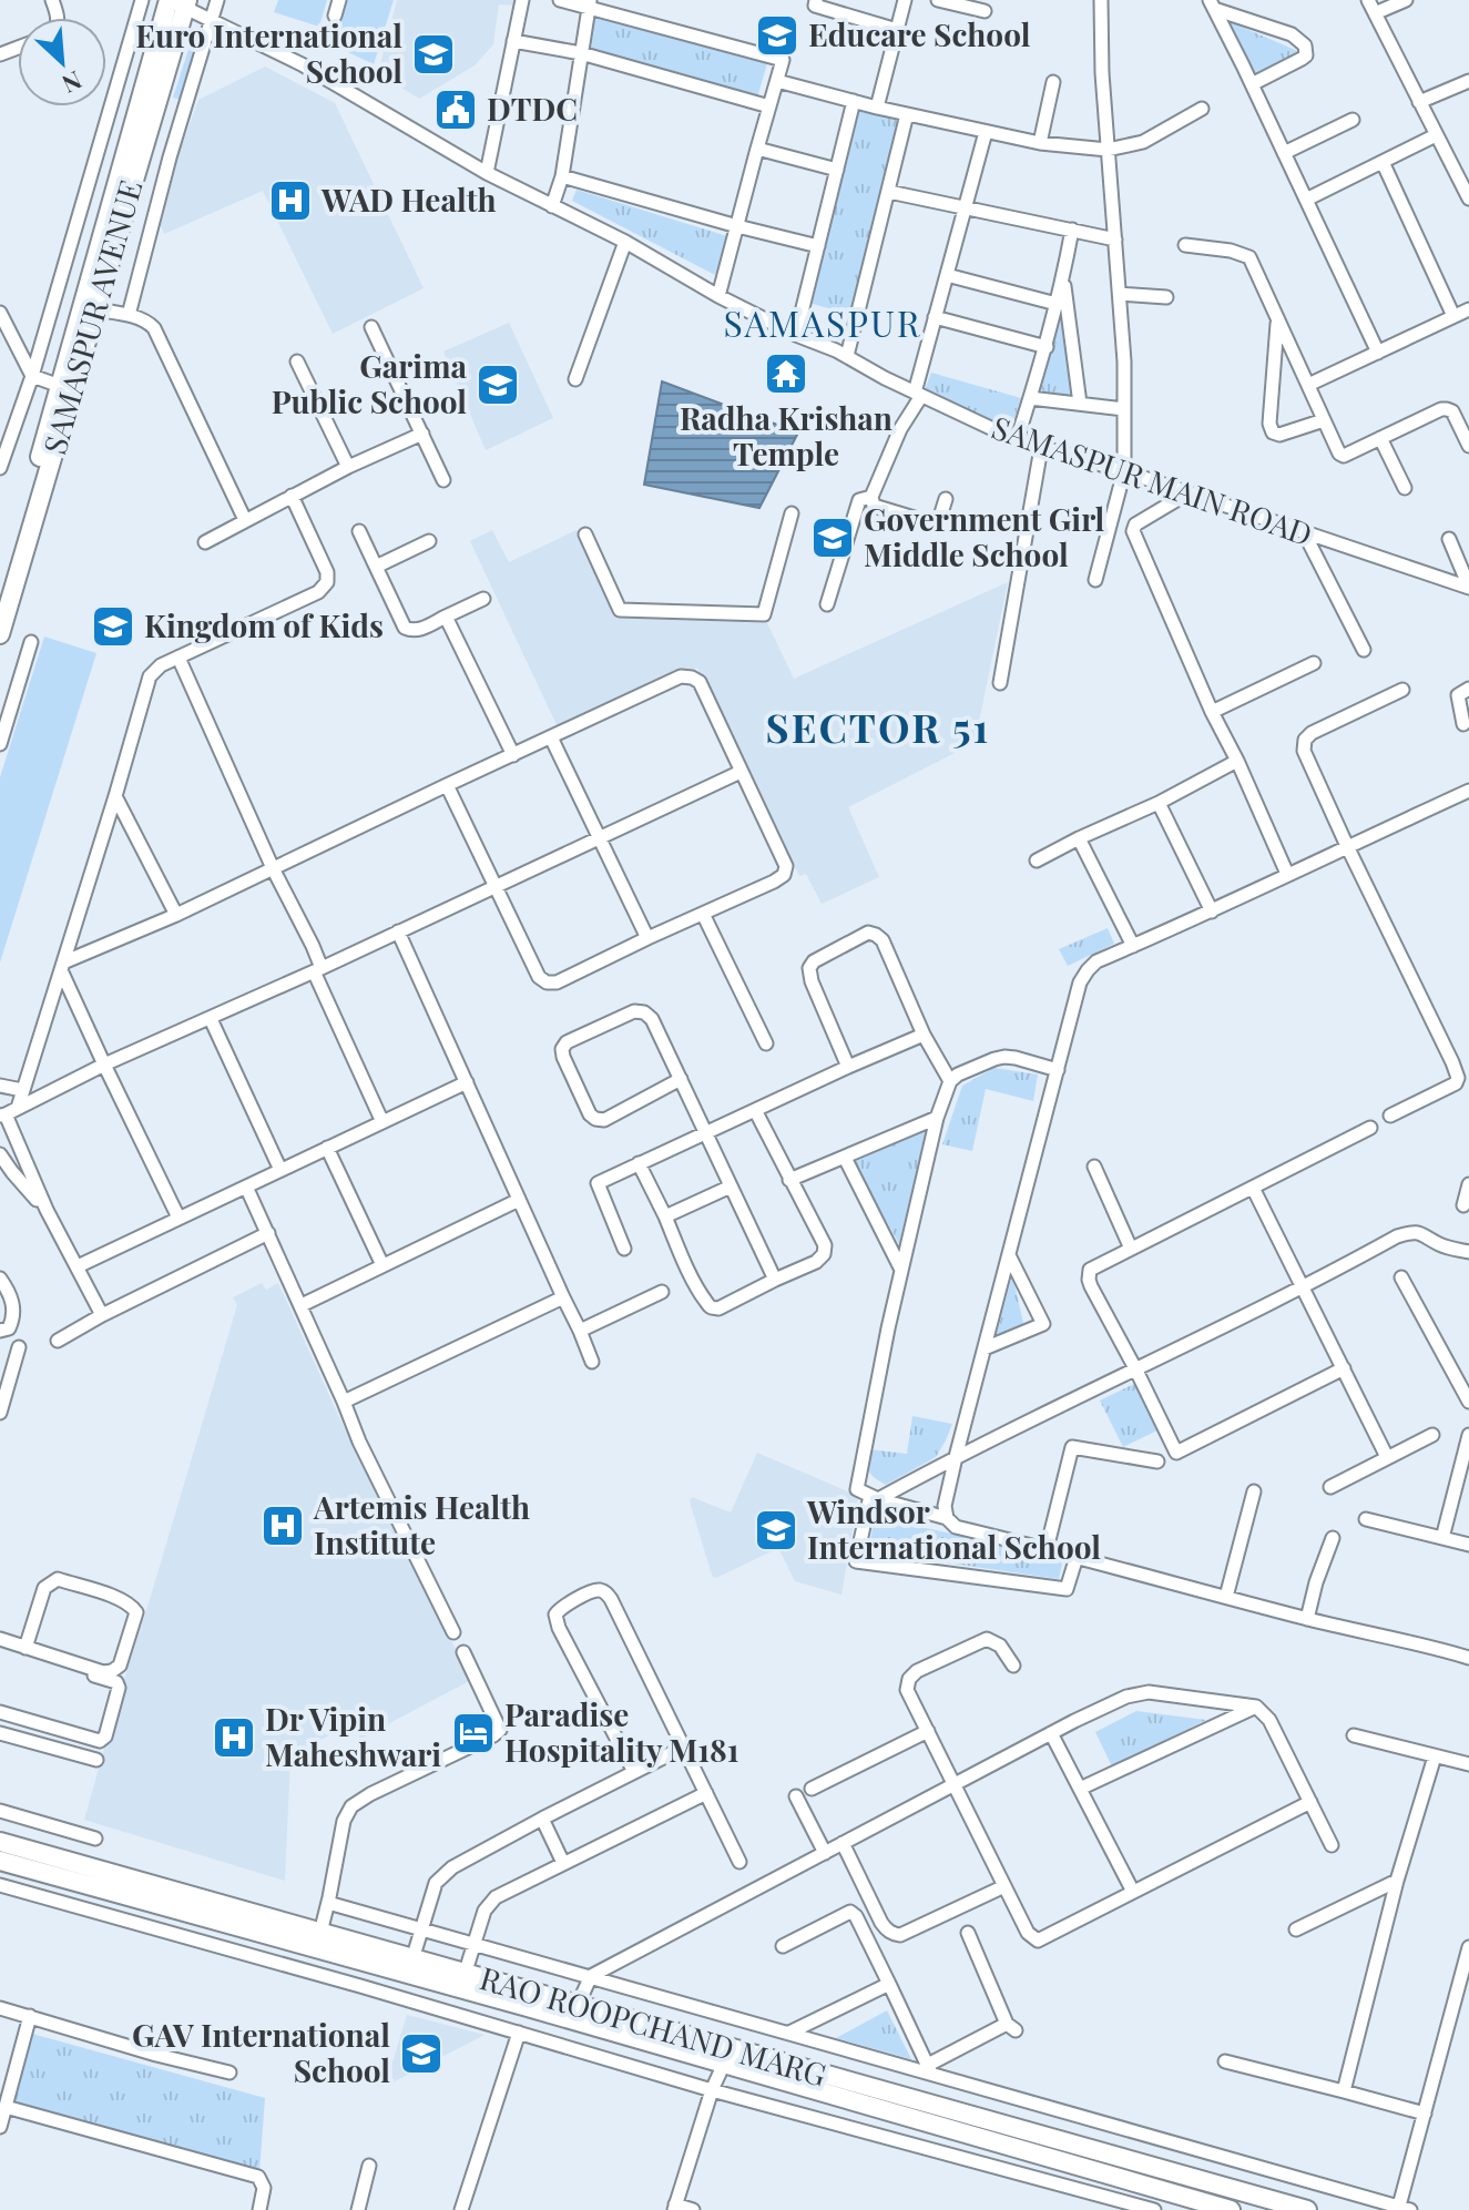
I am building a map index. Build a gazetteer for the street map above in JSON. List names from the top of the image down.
{
  "streets": {
    "main road": ["SAMASPUR AVENUE", "RAO ROOPCHAND MARG"],
    "street": ["SAMASPUR MAIN ROAD"]
  },
  "crossings": [
    ["SAMASPUR AVENUE", "SAMASPUR MAIN ROAD"]
  ],
  "districts": ["SAMASPUR", "SECTOR 51"],
  "places": {
    "school or university": [
      "Educare School",
      "Euro International School",
      "Garima Public School",
      "Government Girl Middle School",
      "Kingdom of Kids",
      "Windsor International School",
      "GAV International School"
    ],
    "public building": ["DTDC"],
    "hospital": ["WAD Health", "Artemis Health Institute", "Dr Vipin Maheshwari"],
    "temple": ["Radha Krishan Temple"],
    "hotel": ["Paradise Hospitality M181"]
  },
  "north": "bottom right"
}
